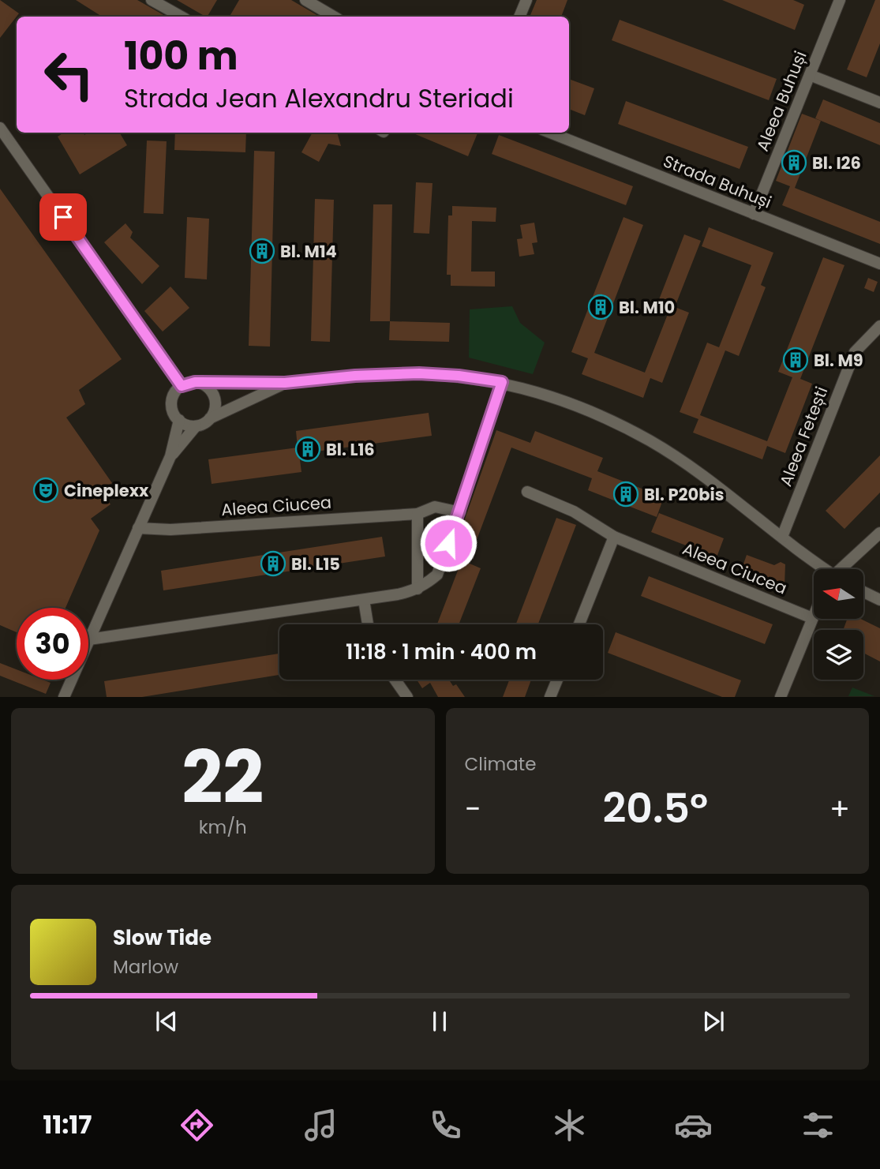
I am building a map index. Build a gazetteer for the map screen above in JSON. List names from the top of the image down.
{
  "streets": {
    "street": [
      "Aleea Buhuși",
      "Strada Buhuși",
      "Aleea Fetești",
      "Aleea Ciucea"
    ]
  },
  "crossings": [
    ["Aleea Buhuși", "Strada Buhuși"]
  ],
  "places": {
    "building": [
      "Bl. I26",
      "Bl. M14",
      "Bl. M10",
      "Bl. M9",
      "Bl. L16",
      "Bl. P20bis",
      "Bl. L15"
    ],
    "theatre": ["Cineplexx"]
  },
  "north": "left",
  "page": {
    "turn": ["100 m", "Strada Jean Alexandru Steriadi"],
    "limit": "30",
    "trip": "11:18 · 1 min · 400 m",
    "tile": [
      ["22", "km/h"],
      "Climate"
    ],
    "heat": ["−", "20.5°", "+"],
    "song": ["Slow Tide", "Marlow"],
    "tabs": "11:17"
  }
}
